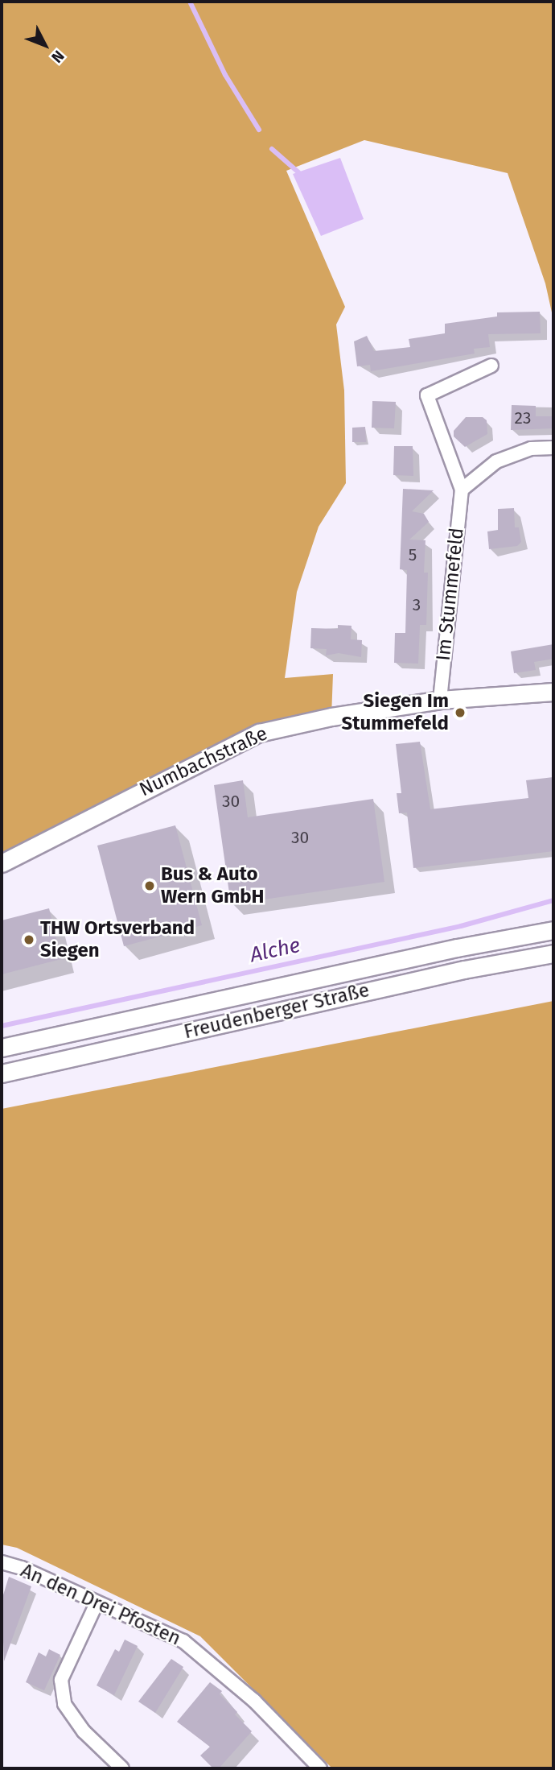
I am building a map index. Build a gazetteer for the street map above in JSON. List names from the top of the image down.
{
  "streets": {
    "main road": ["Numbachstraße", "Freudenberger Straße"],
    "street": ["Im Stummefeld", "An den Drei Pfosten"]
  },
  "crossings": [
    ["Im Stummefeld", "Numbachstraße"]
  ],
  "water": ["Alche"],
  "places": ["Siegen Im Stummefeld", "Bus & Auto Wern GmbH", "THW Ortsverband Siegen"],
  "house_numbers": [
    "23",
    "5",
    "3",
    "30",
    "30"
  ],
  "north": "bottom right"
}
